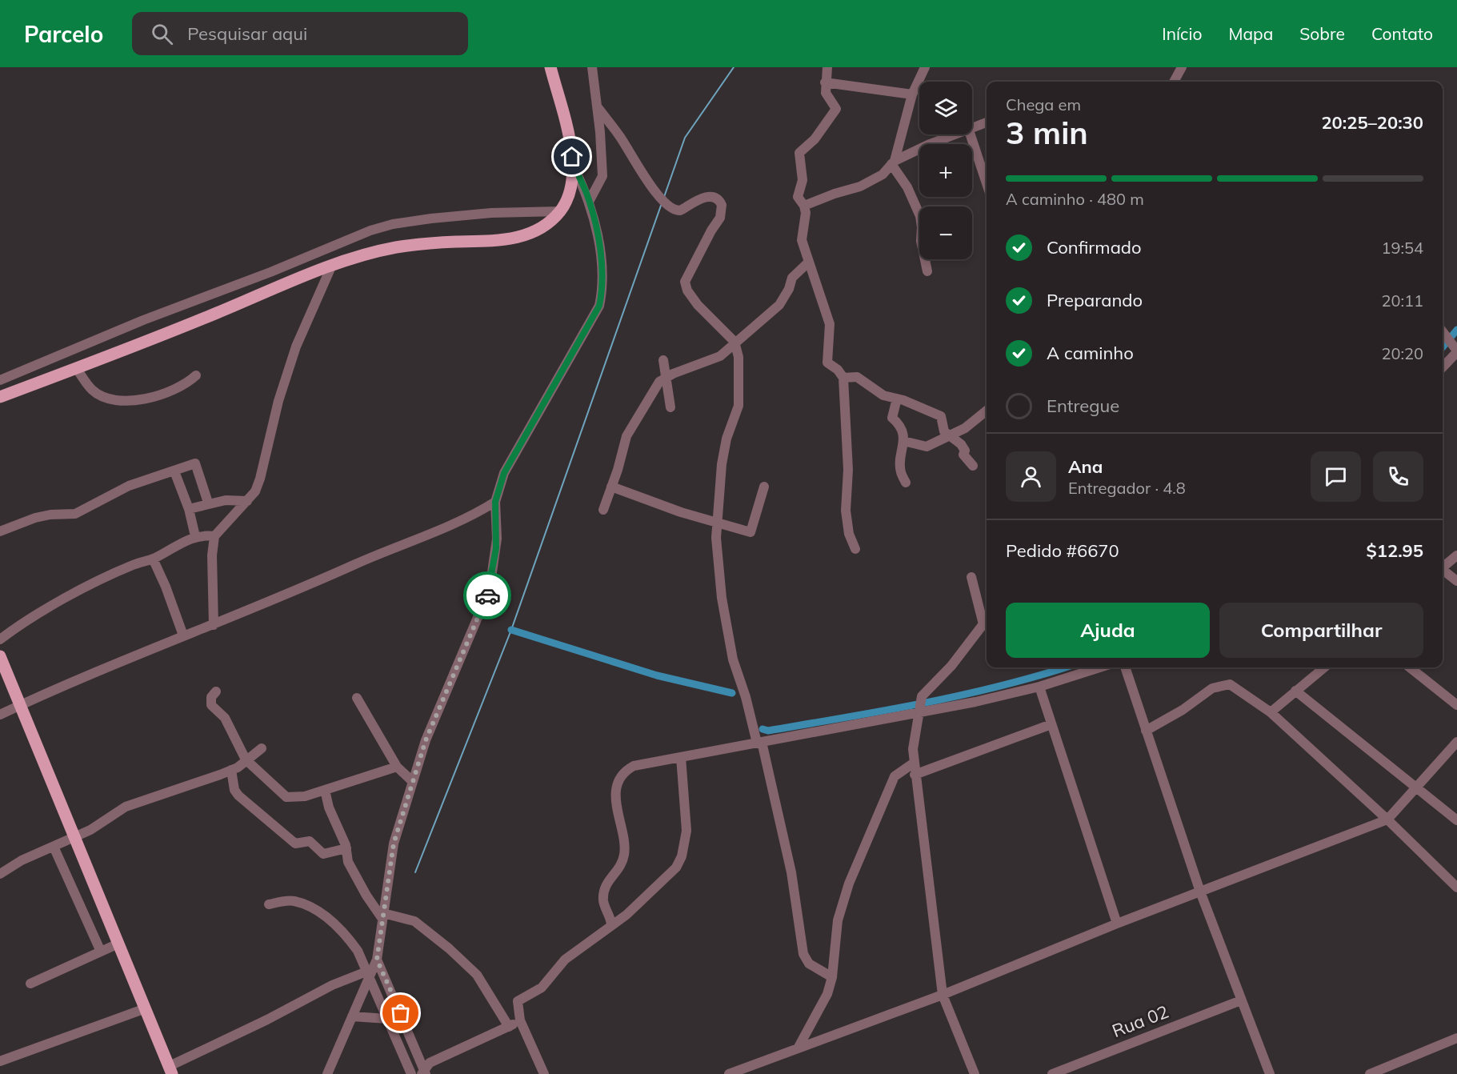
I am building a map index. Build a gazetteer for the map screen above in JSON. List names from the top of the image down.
{
  "streets": {
    "street": ["Rua 02"]
  },
  "page": {
    "header": "Parcelo",
    "search": "Pesquisar aqui",
    "nav": [
      "Início",
      "Mapa",
      "Sobre",
      "Contato"
    ],
    "map_buttons": ["+", "−"],
    "heading": ["3 min", "Chega em", "20:25–20:30"],
    "panel": [
      "Ana",
      "Entregador · 4.8",
      "Pedido #6670",
      "$12.95"
    ],
    "bar": "A caminho · 480 m",
    "list": [
      ["Confirmado", "19:54"],
      ["Preparando", "20:11"],
      ["A caminho", "20:20"],
      "Entregue"
    ],
    "buttons": ["Ajuda", "Compartilhar"]
  }
}
